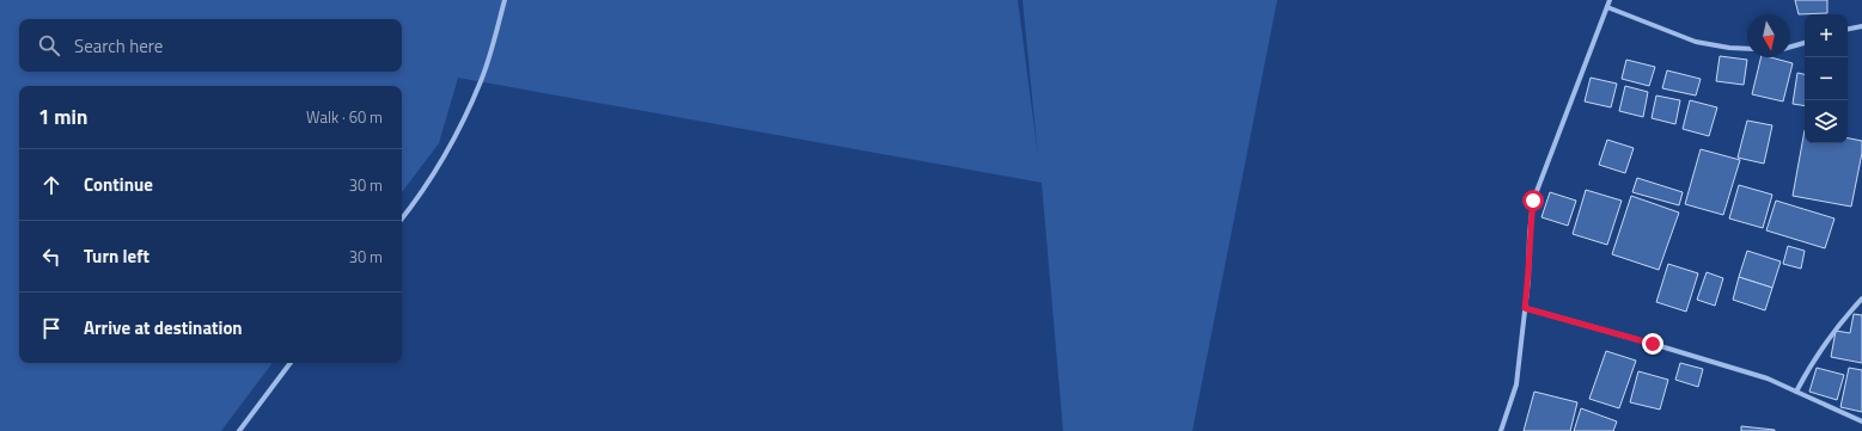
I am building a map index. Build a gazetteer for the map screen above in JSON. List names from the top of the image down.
{
  "north": "bottom",
  "page": {
    "map_buttons": ["+", "−"],
    "search": "Search here",
    "heading": ["1 min", "Walk · 60 m"],
    "list": [
      ["Continue", "30 m"],
      ["Turn left", "30 m"],
      "Arrive at destination"
    ]
  }
}
